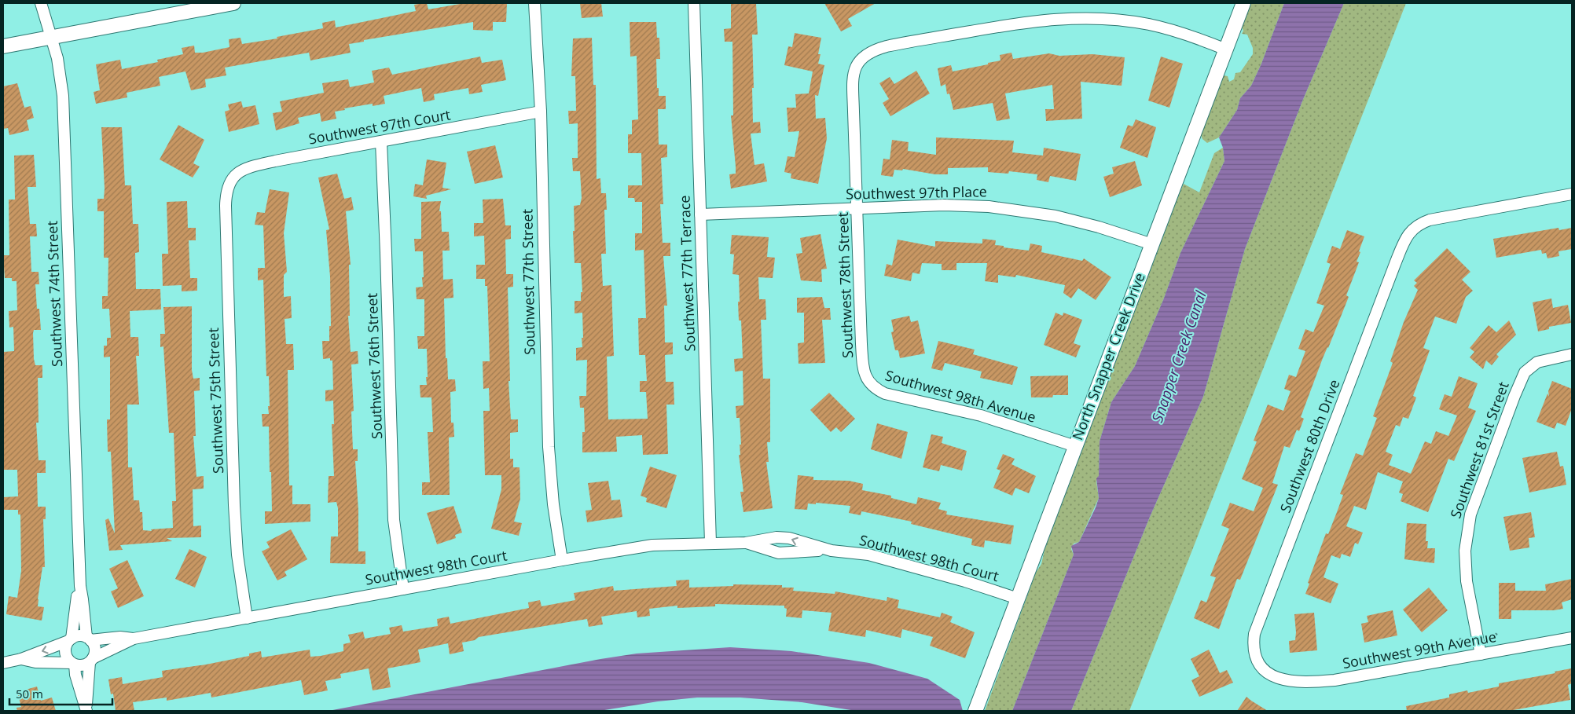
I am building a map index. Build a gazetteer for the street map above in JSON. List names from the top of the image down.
{
  "streets": {
    "street": [
      "Southwest 97th Court",
      "Southwest 97th Place",
      "Southwest 77th Terrace",
      "Southwest 77th Street",
      "Southwest 78th Street",
      "Southwest 74th Street",
      "North Snapper Creek Drive",
      "Southwest 76th Street",
      "Southwest 98th Avenue",
      "Southwest 75th Street",
      "Southwest 80th Drive",
      "Southwest 81st Street",
      "Southwest 98th Court",
      "Southwest 99th Avenue"
    ]
  },
  "crossings": [
    ["Southwest 97th Court", "Southwest 77th Street"],
    ["Southwest 97th Court", "Southwest 76th Street"],
    ["Southwest 97th Court", "Southwest 75th Street"],
    ["Southwest 97th Place", "Southwest 77th Terrace"],
    ["Southwest 97th Place", "Southwest 78th Street"],
    ["Southwest 97th Place", "North Snapper Creek Drive"],
    ["Southwest 77th Terrace", "Southwest 98th Court"],
    ["Southwest 77th Street", "Southwest 98th Court"],
    ["Southwest 78th Street", "North Snapper Creek Drive"],
    ["Southwest 78th Street", "Southwest 98th Avenue"],
    ["Southwest 74th Street", "Southwest 98th Court"],
    ["North Snapper Creek Drive", "Southwest 98th Avenue"],
    ["North Snapper Creek Drive", "Southwest 98th Court"],
    ["Southwest 76th Street", "Southwest 98th Court"],
    ["Southwest 75th Street", "Southwest 98th Court"],
    ["Southwest 80th Drive", "Southwest 99th Avenue"],
    ["Southwest 81st Street", "Southwest 99th Avenue"]
  ],
  "water": ["Snapper Creek Canal"],
  "scale_bar": "50 m"
}
